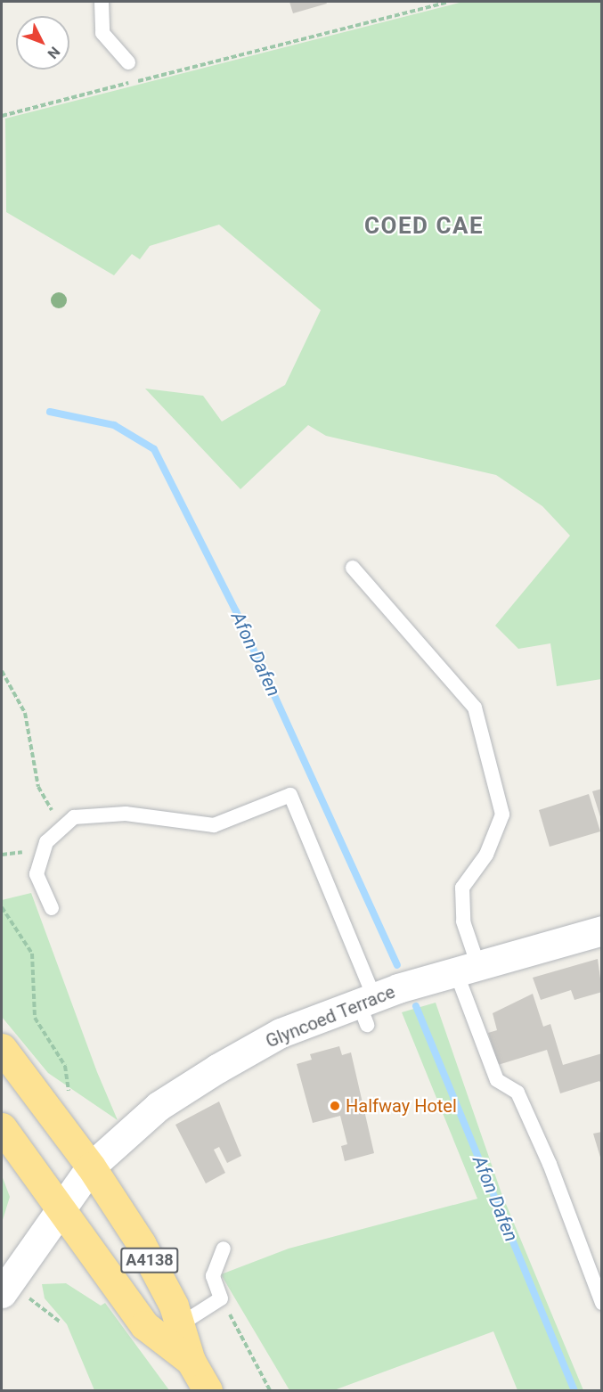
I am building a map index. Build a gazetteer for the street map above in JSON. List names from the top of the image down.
{
  "streets": {
    "highway": ["A4138"],
    "street": ["Glyncoed Terrace"]
  },
  "crossings": [
    ["Glyncoed Terrace", "A4138"]
  ],
  "districts": ["COED CAE"],
  "water": ["Afon Dafen"],
  "places": ["Halfway Hotel"],
  "north": "bottom right"
}
